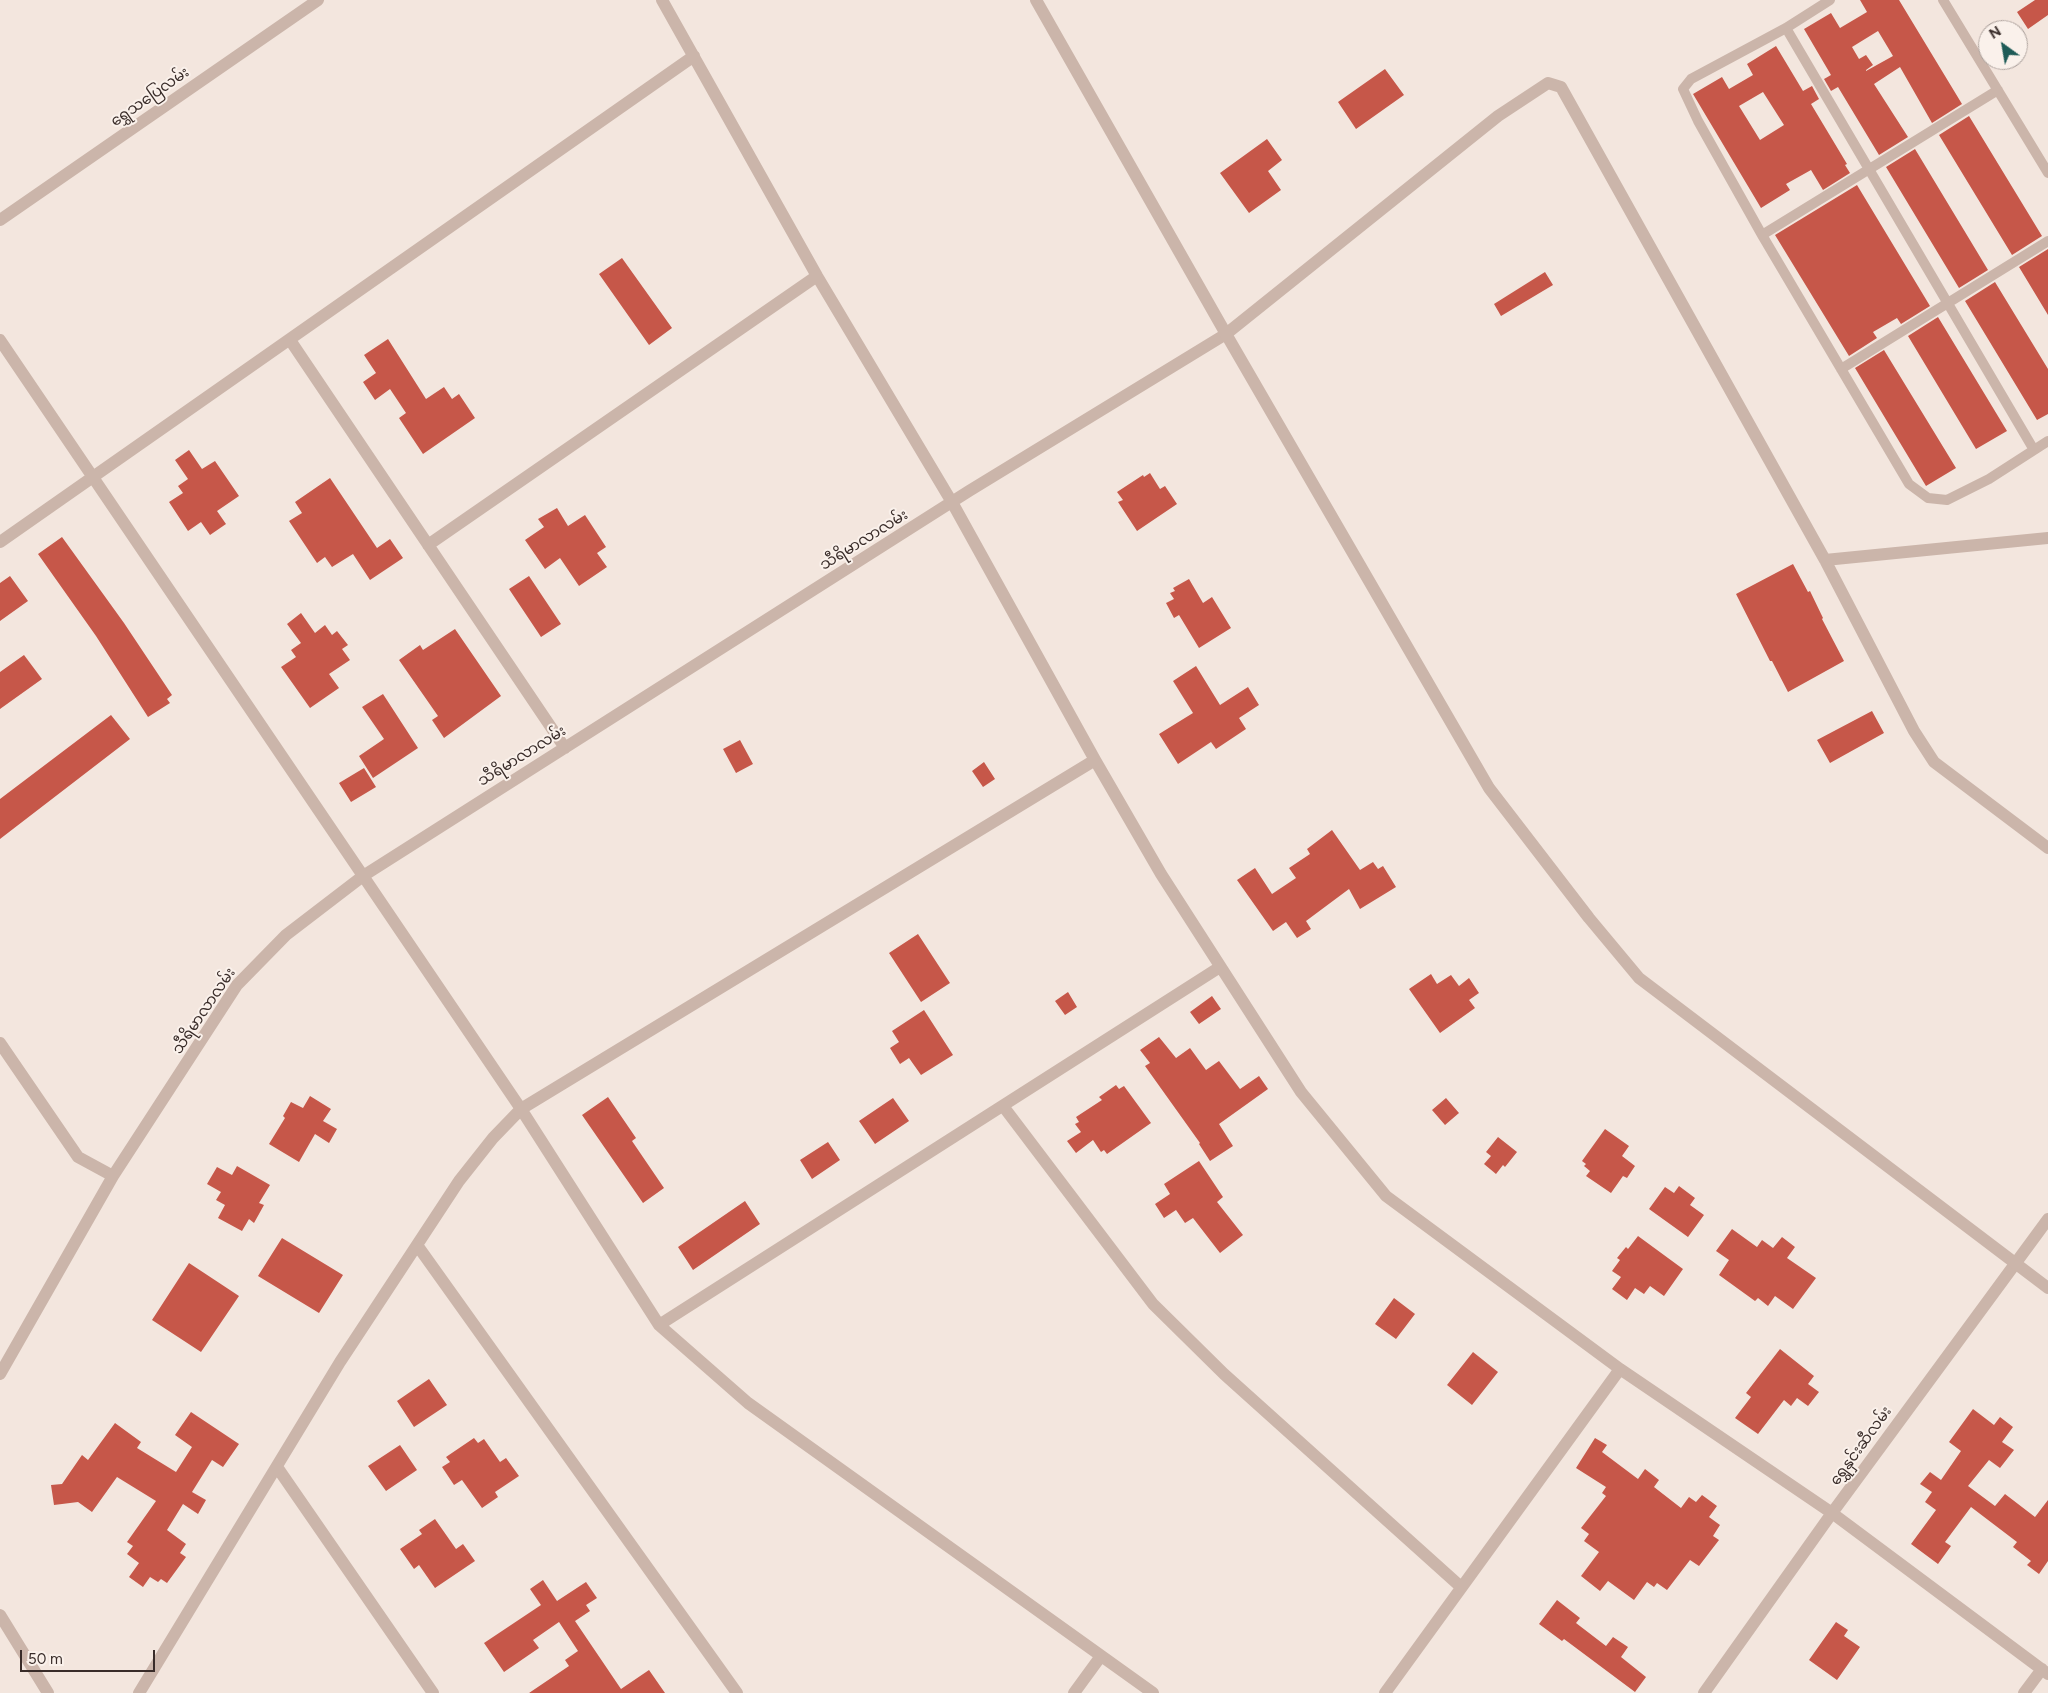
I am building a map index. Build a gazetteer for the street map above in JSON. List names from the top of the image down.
{
  "streets": {
    "street": ["ရွှေသပြေလမ်း", "သီရိမာလာလမ်း", "ရွှေနှင်းဆီလမ်း"]
  },
  "scale_bar": "50 m",
  "north": "top left"
}
